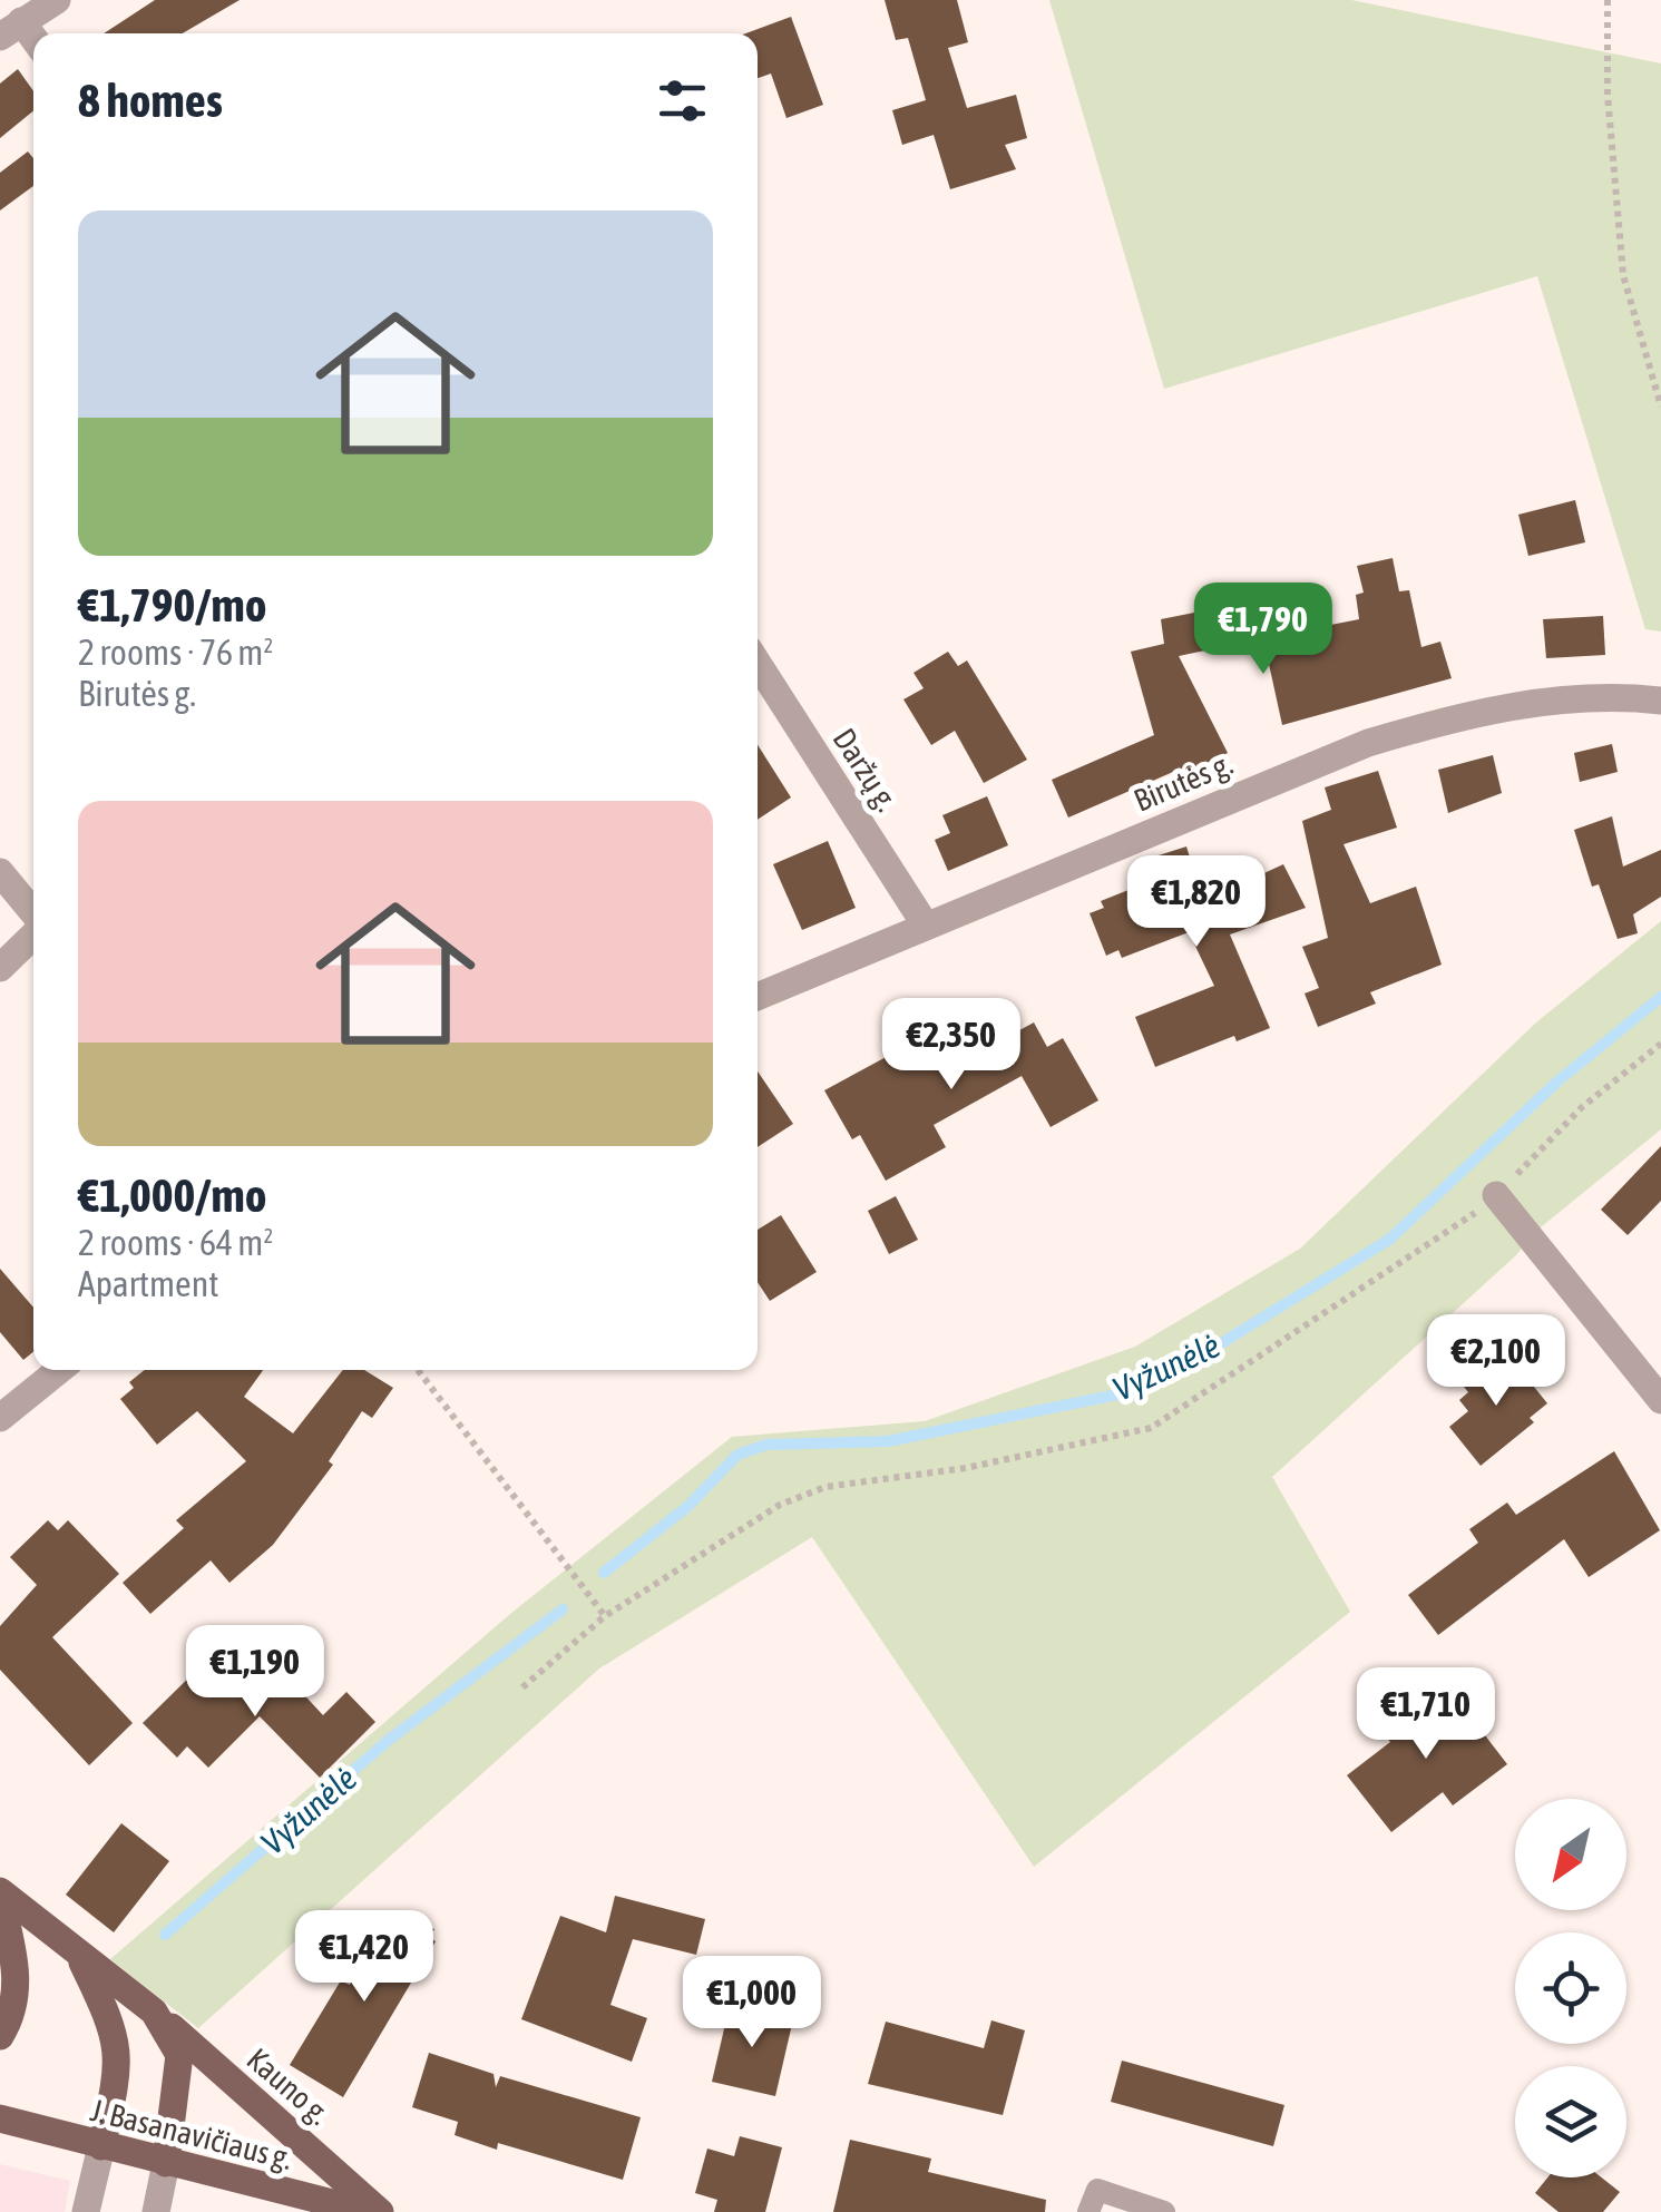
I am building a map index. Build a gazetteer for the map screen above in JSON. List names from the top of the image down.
{
  "streets": {
    "main road": ["Kauno g.", "J. Basanavičiaus g."],
    "street": ["Daržų g.", "Birutės g."]
  },
  "crossings": [
    ["Daržų g.", "Birutės g."],
    ["Kauno g.", "J. Basanavičiaus g."]
  ],
  "water": ["Vyžunėlė"],
  "north": "bottom left",
  "page": {
    "heading": "8 homes",
    "list": [
      {
        "name": "€1,790/mo",
        "note": "2 rooms · 76 m² · Birutės g."
      },
      {
        "name": "€1,000/mo",
        "note": "2 rooms · 64 m² · Apartment"
      }
    ],
    "price": [
      "€1,790",
      "€1,820",
      "€2,350",
      "€2,100",
      "€1,190",
      "€1,710",
      "€1,420",
      "€1,000"
    ]
  }
}
